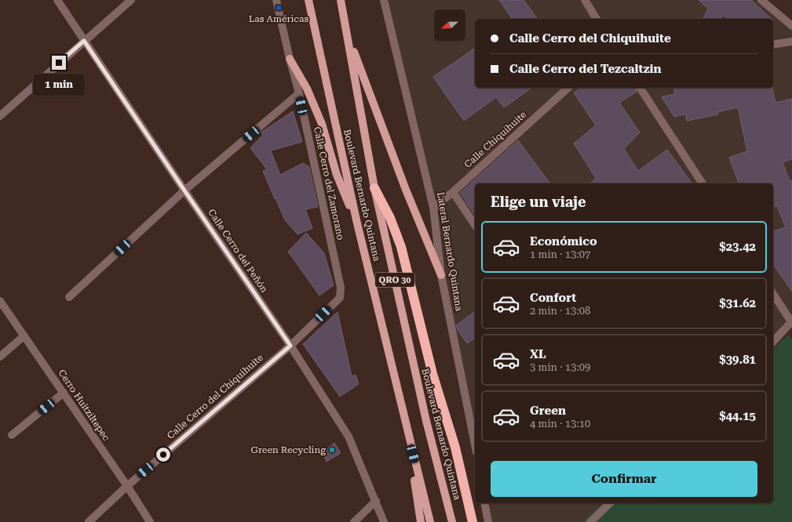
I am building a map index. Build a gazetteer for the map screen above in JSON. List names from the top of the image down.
{
  "streets": {
    "main road": ["Boulevard Bernardo Quintana", "QRO 30"],
    "street": [
      "Calle Chiquihuite",
      "Calle Cerro del Zamorano",
      "Calle Cerro del Peñón",
      "Lateral Bernardo Quintana",
      "Calle Cerro del Chiquihuite",
      "Cerro Huitziltepec"
    ]
  },
  "crossings": [
    ["Calle Chiquihuite", "Lateral Bernardo Quintana"],
    ["Calle Cerro del Zamorano", "Calle Cerro del Chiquihuite"],
    ["Calle Cerro del Peñón", "Calle Cerro del Chiquihuite"],
    ["Calle Cerro del Chiquihuite", "Cerro Huitziltepec"]
  ],
  "places": {
    "transit": ["Las Américas"],
    "other": ["Green Recycling"]
  },
  "north": "left",
  "page": {
    "banner": ["Calle Cerro del Chiquihuite", "Calle Cerro del Tezcaltzin"],
    "bubble": "1 min",
    "heading": "Elige un viaje",
    "list": [
      {
        "name": "Económico",
        "note": "1 min · 13:07",
        "value": "$23.42"
      },
      {
        "name": "Confort",
        "note": "2 min · 13:08",
        "value": "$31.62"
      },
      {
        "name": "XL",
        "note": "3 min · 13:09",
        "value": "$39.81"
      },
      {
        "name": "Green",
        "note": "4 min · 13:10",
        "value": "$44.15"
      }
    ],
    "buttons": "Confirmar"
  }
}
